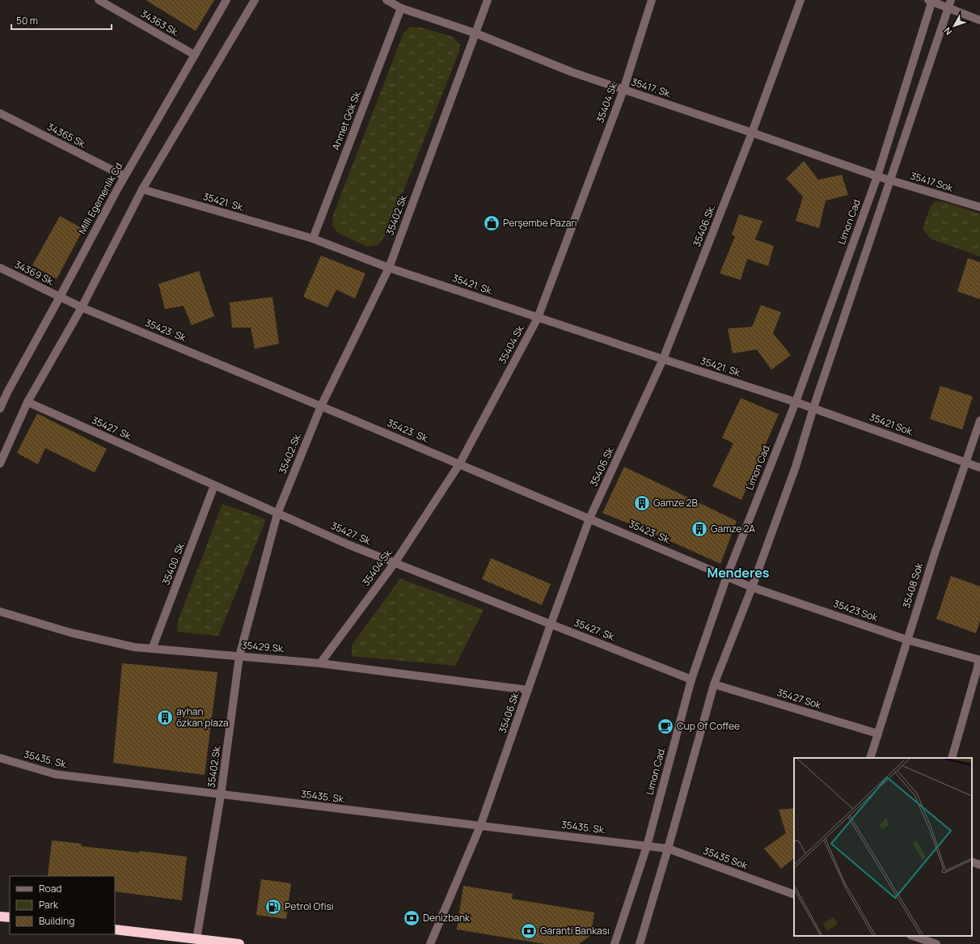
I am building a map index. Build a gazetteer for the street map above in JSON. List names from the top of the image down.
{
  "streets": {
    "street": [
      "34363 Sk.",
      "35417. Sk.",
      "35404.Sk.",
      "Ahmet Gök Sk.",
      "34365 Sk.",
      "35417 Sok",
      "Milli Egemenlik Cd.",
      "35421. Sk.",
      "35402.Sk.",
      "Limon Cad.",
      "35406.Sk.",
      "34369 Sk.",
      "35423. Sk.",
      "35421 Sok.",
      "35427. Sk.",
      "35400. Sk.",
      "35408 Sok",
      "35423 Sok",
      "35429.Sk.",
      "35427 Sok",
      "35435. Sk.",
      "35435 Sok"
    ]
  },
  "crossings": [
    ["34363 Sk.", "Milli Egemenlik Cd."],
    ["35417. Sk.", "35404.Sk."],
    ["35417. Sk.", "Ahmet Gök Sk."],
    ["35417. Sk.", "35417 Sok"],
    ["35417. Sk.", "35402.Sk."],
    ["35417. Sk.", "Limon Cad."],
    ["35417. Sk.", "35406.Sk."],
    ["35404.Sk.", "35421. Sk."],
    ["35404.Sk.", "35423. Sk."],
    ["35404.Sk.", "35427. Sk."],
    ["35404.Sk.", "35429.Sk."],
    ["Ahmet Gök Sk.", "35421. Sk."],
    ["34365 Sk.", "Milli Egemenlik Cd."],
    ["35417 Sok", "Limon Cad."],
    ["Milli Egemenlik Cd.", "34369 Sk."],
    ["35421. Sk.", "35402.Sk."],
    ["35421. Sk.", "Limon Cad."],
    ["35421. Sk.", "35406.Sk."],
    ["35421. Sk.", "35421 Sok."],
    ["35402.Sk.", "35423. Sk."],
    ["35402.Sk.", "35427. Sk."],
    ["35402.Sk.", "35429.Sk."],
    ["35402.Sk.", "35435. Sk."],
    ["Limon Cad.", "35423. Sk."],
    ["Limon Cad.", "35421 Sok."],
    ["Limon Cad.", "35427. Sk."],
    ["Limon Cad.", "35423 Sok"],
    ["Limon Cad.", "35435. Sk."],
    ["Limon Cad.", "35435 Sok"],
    ["35406.Sk.", "35423. Sk."],
    ["35406.Sk.", "35427. Sk."],
    ["35406.Sk.", "35429.Sk."],
    ["35406.Sk.", "35435. Sk."],
    ["34369 Sk.", "35423. Sk."],
    ["35423. Sk.", "35423 Sok"],
    ["35421 Sok.", "35408 Sok"],
    ["35427. Sk.", "35400. Sk."],
    ["35400. Sk.", "35429.Sk."],
    ["35408 Sok", "35423 Sok"],
    ["35408 Sok", "35427 Sok"],
    ["35435. Sk.", "35435 Sok"]
  ],
  "districts": ["Menderes"],
  "places": {
    "shop": ["Perşembe Pazarı"],
    "building": ["Gamze 2B", "Gamze 2A", "ayhan özkan plaza"],
    "cafe": ["Cup Of Coffee"],
    "fuel station": ["Petrol Ofisi"],
    "bank": ["Denizbank", "Garanti Bankası"]
  },
  "legend": ["Road", "Park", "Building"],
  "scale_bar": "50 m",
  "north": "bottom left"
}
